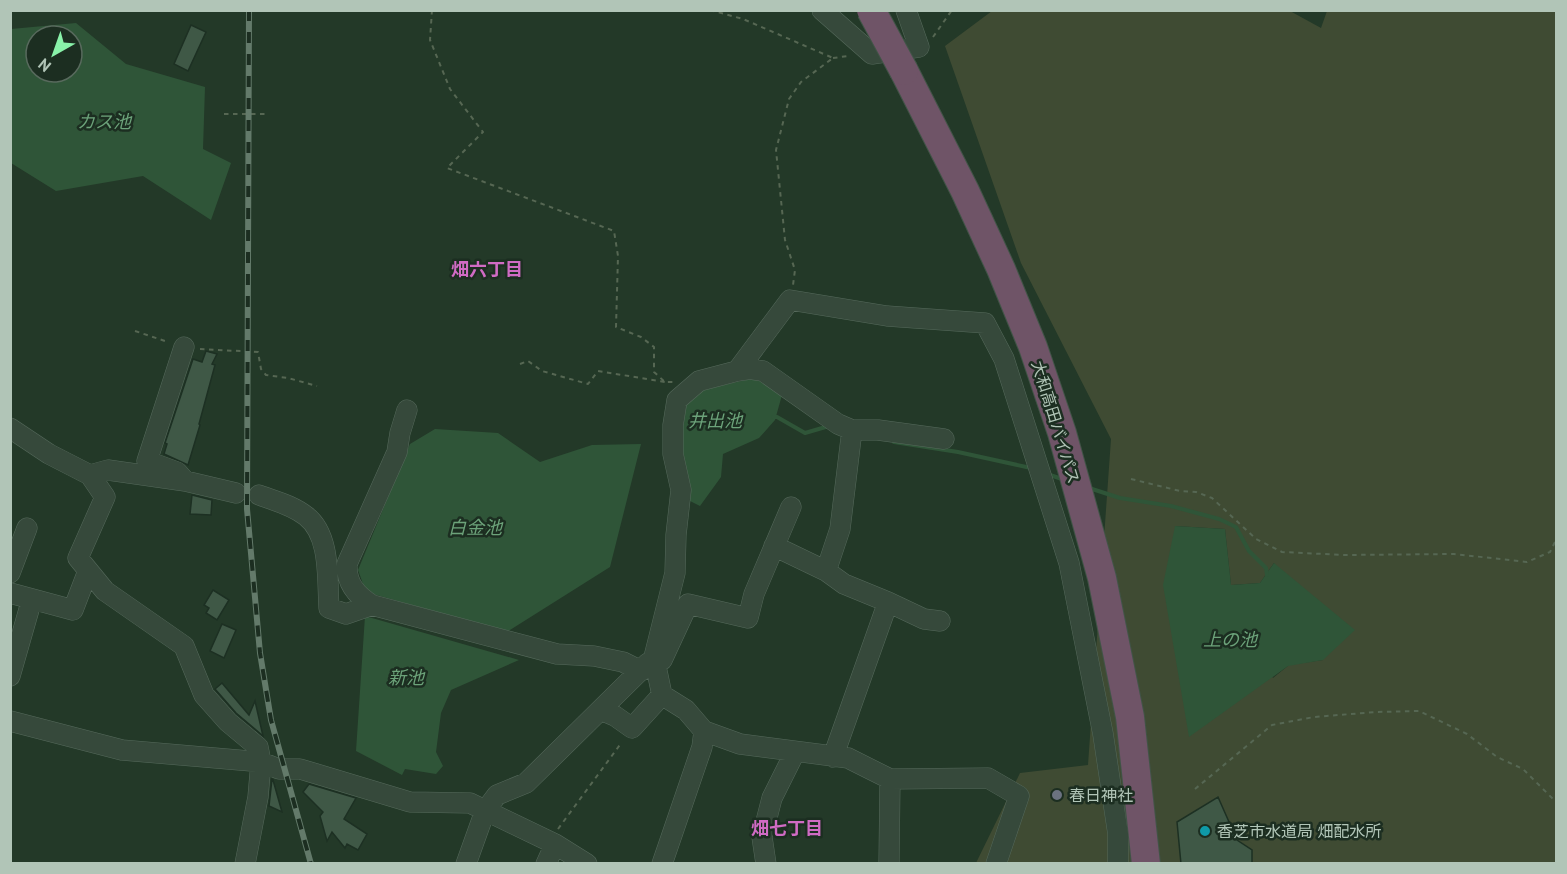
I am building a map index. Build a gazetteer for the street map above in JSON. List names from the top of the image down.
{
  "streets": {
    "highway": ["大和高田バイパス"]
  },
  "districts": ["畑六丁目", "畑七丁目"],
  "water": [
    "カス池",
    "井出池",
    "白金池",
    "上の池",
    "新池"
  ],
  "places": ["春日神社", "香芝市水道局 畑配水所"],
  "north": "bottom left"
}
